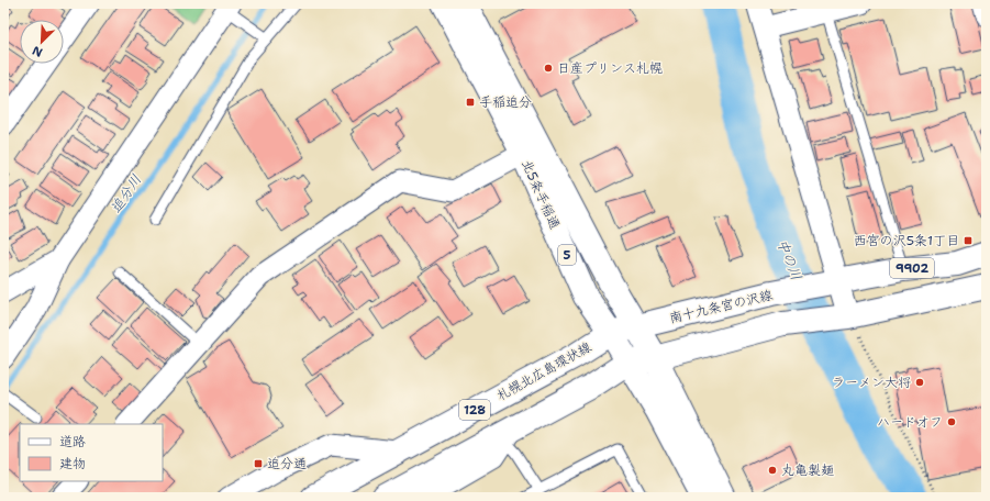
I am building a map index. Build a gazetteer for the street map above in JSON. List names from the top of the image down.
{
  "streets": {
    "main road": [
      "北5条手稲通",
      "5",
      "9902",
      "南十九条宮の沢線",
      "札幌北広島環状線",
      "128"
    ]
  },
  "crossings": [
    ["北5条手稲通", "南十九条宮の沢線"],
    ["北5条手稲通", "札幌北広島環状線"],
    ["北5条手稲通", "128"],
    ["南十九条宮の沢線", "札幌北広島環状線"]
  ],
  "water": ["追分川", "中の川"],
  "places": {
    "other": [
      "日産プリンス札幌",
      "ラーメン大将",
      "ハードオフ",
      "丸亀製麺"
    ],
    "transit": ["手稲追分", "西宮の沢5条1丁目", "追分通"]
  },
  "legend": ["道路", "建物"],
  "north": "bottom left"
}
